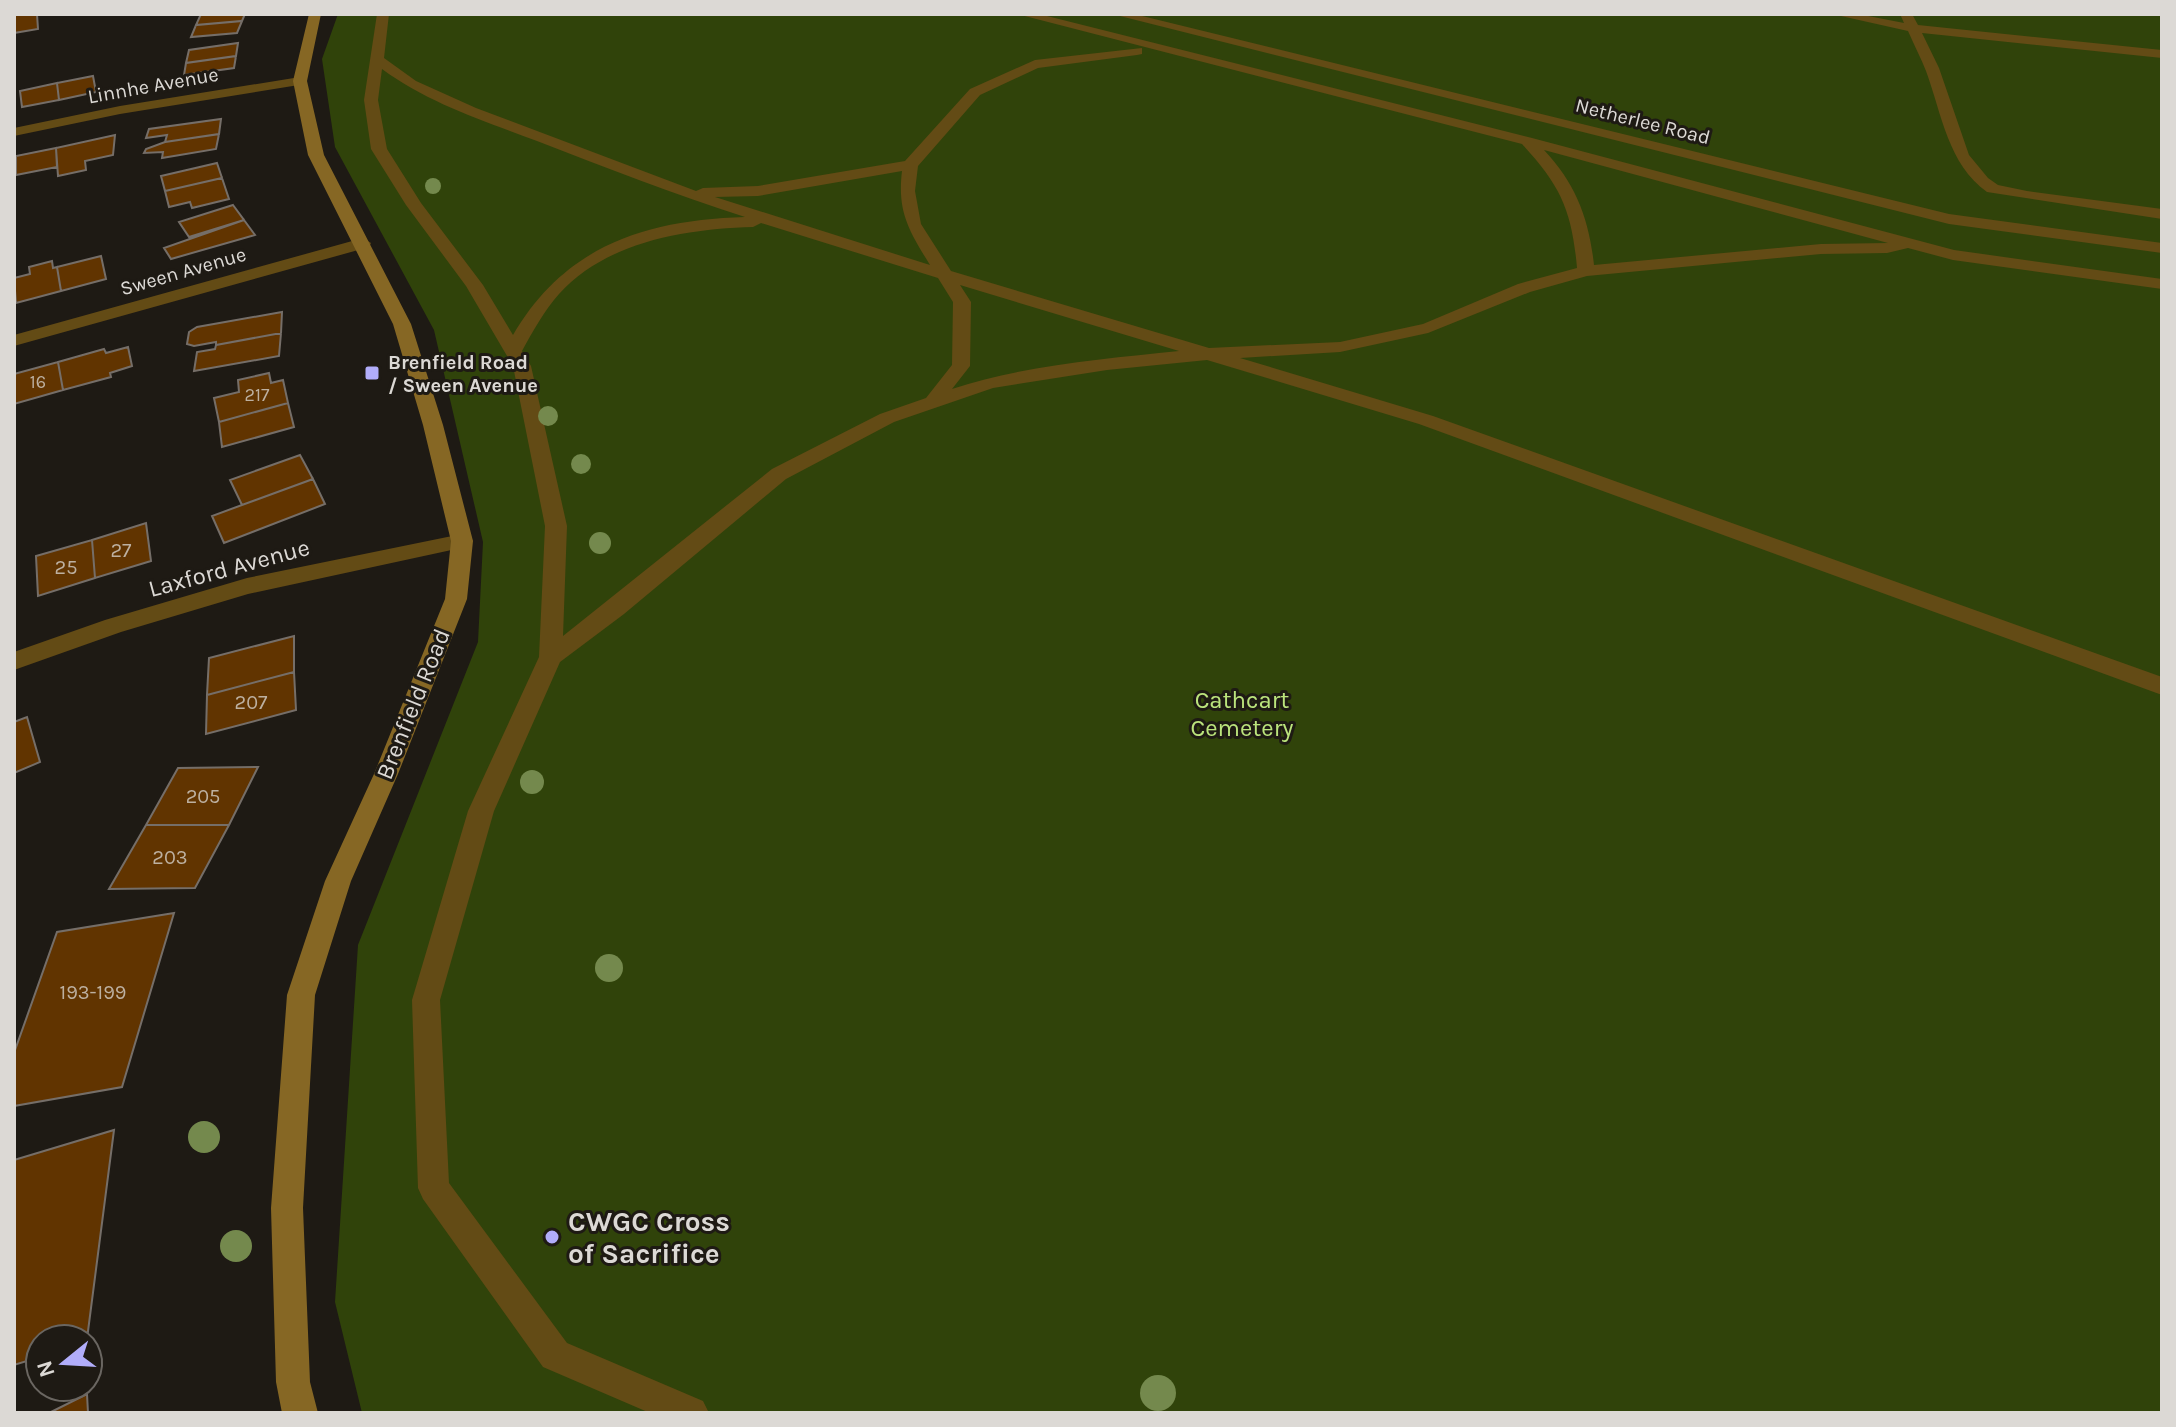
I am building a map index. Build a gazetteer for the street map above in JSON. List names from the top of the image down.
{
  "streets": {
    "street": [
      "Linnhe Avenue",
      "Netherlee Road",
      "Sween Avenue",
      "Laxford Avenue",
      "Brenfield Road"
    ]
  },
  "crossings": [
    ["Linnhe Avenue", "Brenfield Road"],
    ["Sween Avenue", "Brenfield Road"],
    ["Laxford Avenue", "Brenfield Road"]
  ],
  "parks": ["Cathcart Cemetery"],
  "places": {
    "transit": ["Brenfield Road / Sween Avenue"],
    "other": ["CWGC Cross of Sacrifice"]
  },
  "house_numbers": [
    "16",
    "217",
    "27",
    "25",
    "207",
    "205",
    "203",
    "193-199"
  ],
  "north": "left"
}
